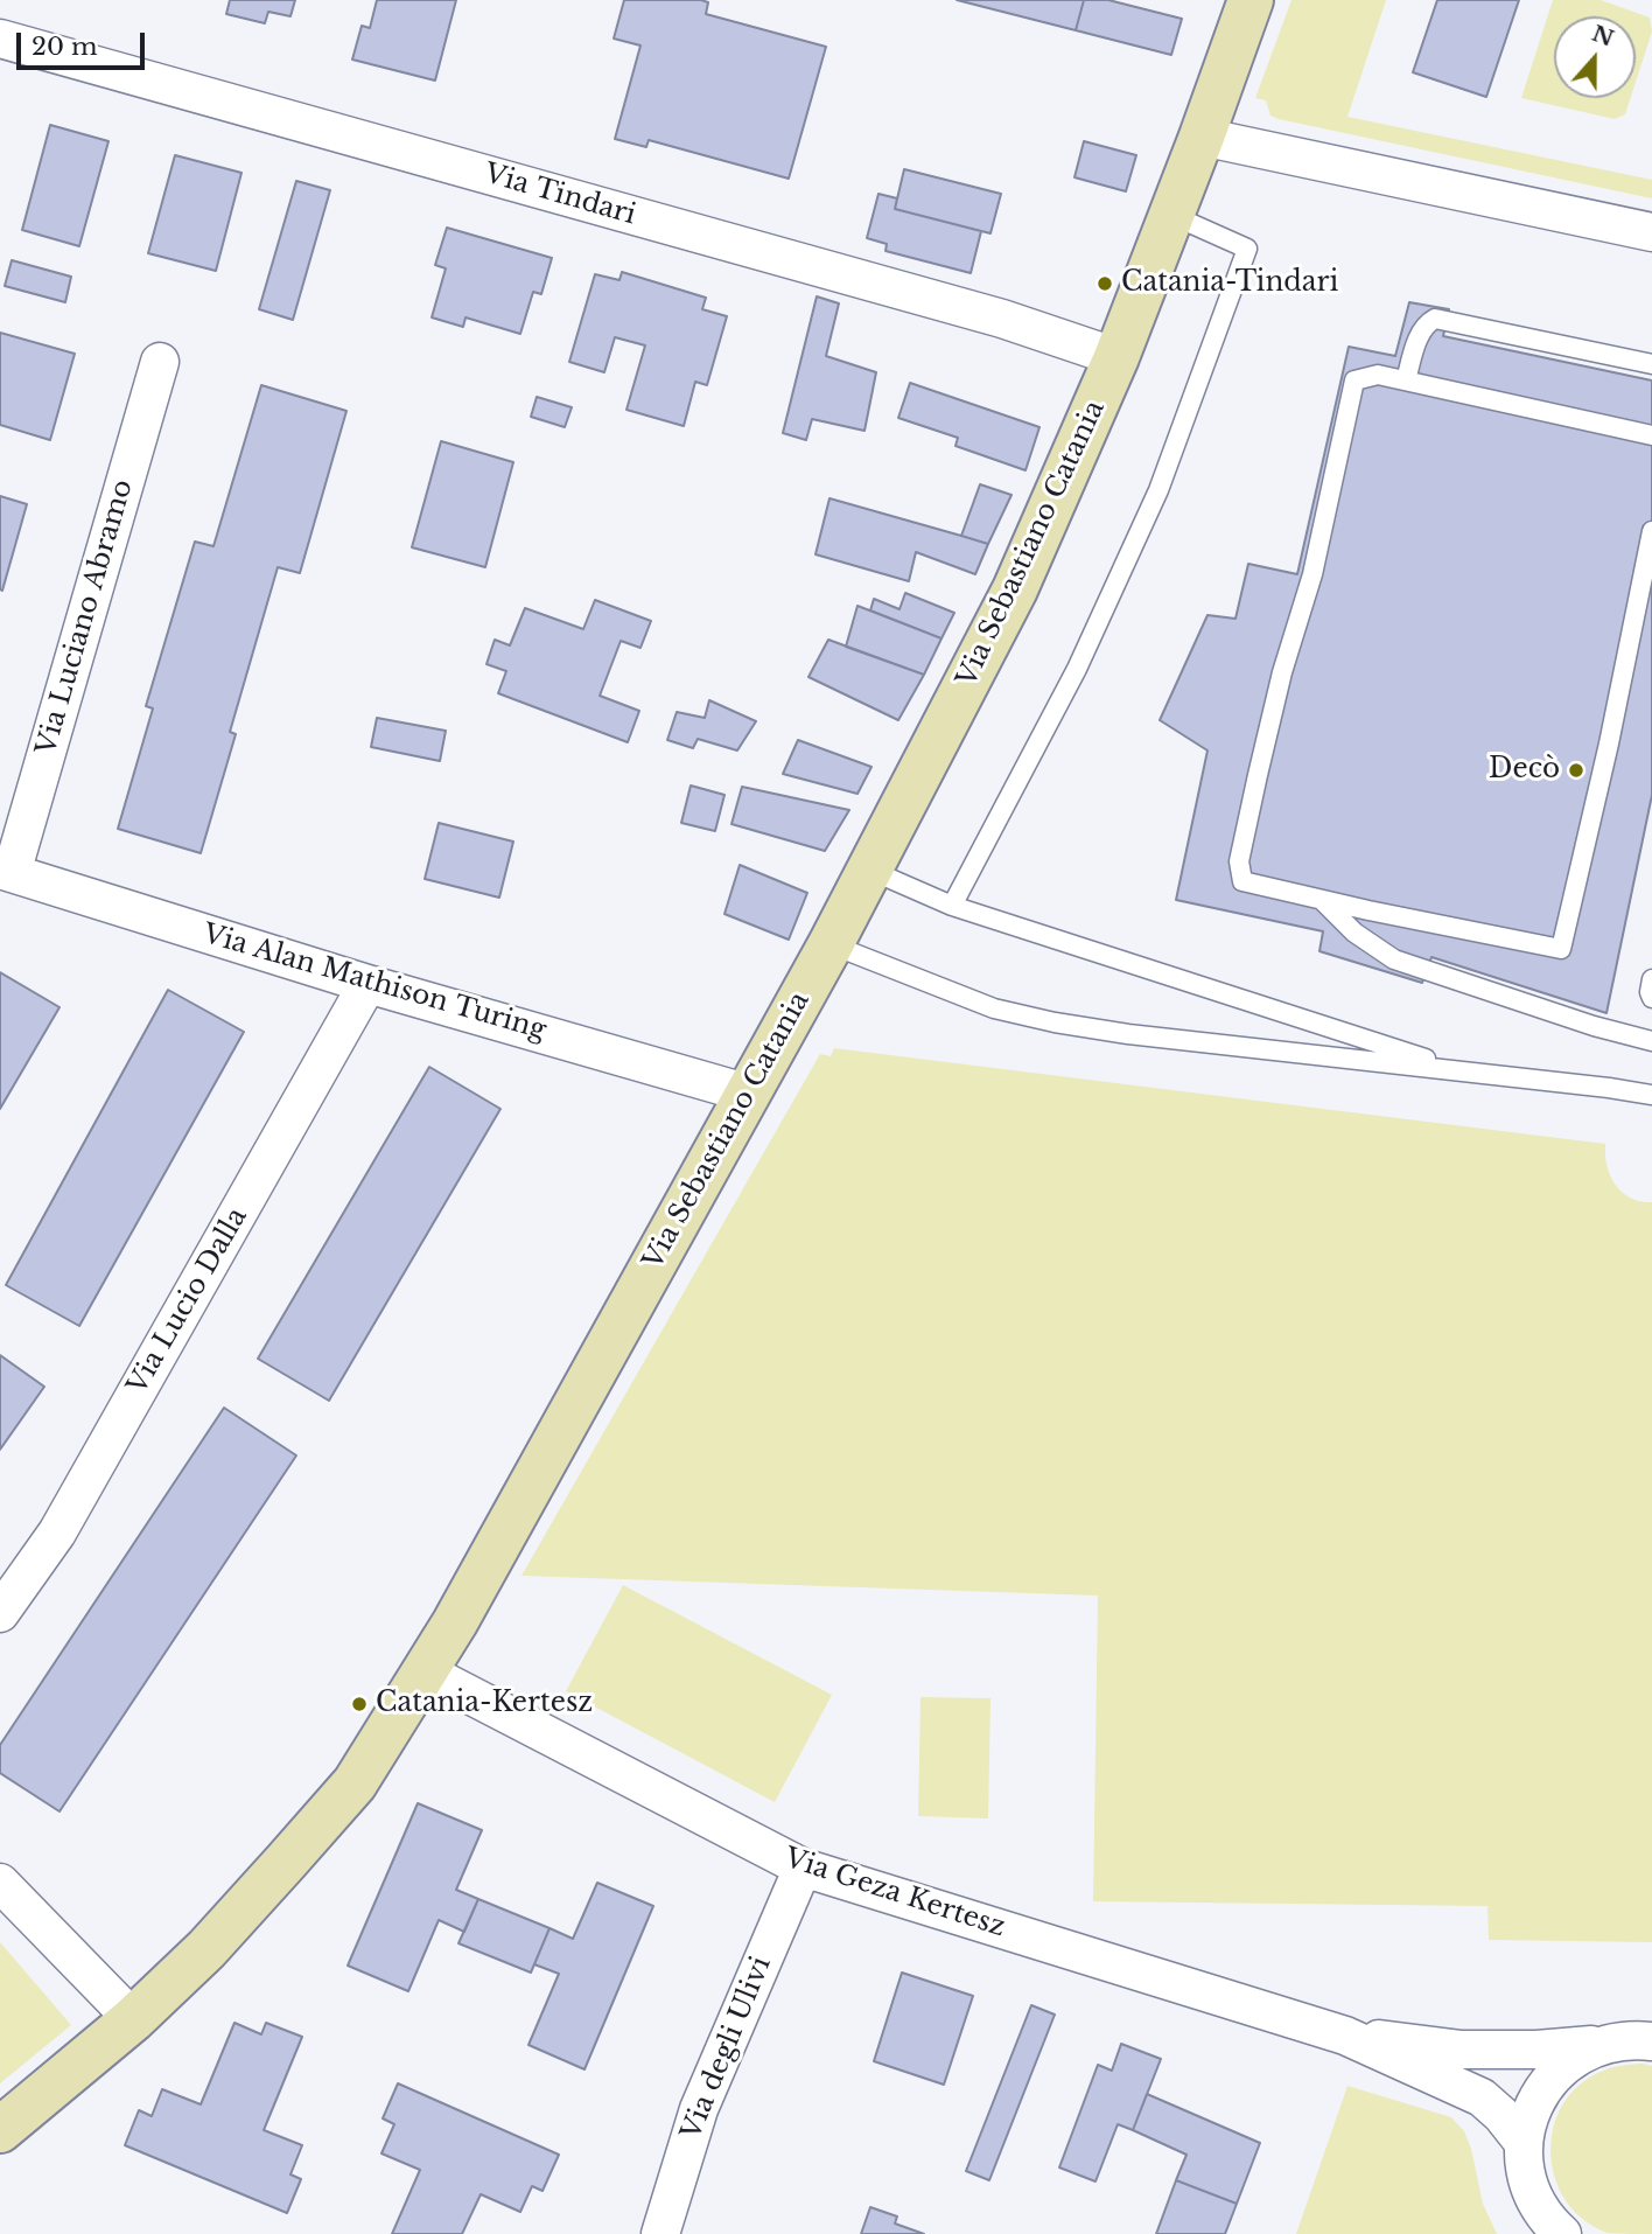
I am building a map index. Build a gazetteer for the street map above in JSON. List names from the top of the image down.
{
  "streets": {
    "main road": ["Via Sebastiano Catania"],
    "street": [
      "Via Tindari",
      "Via Luciano Abramo",
      "Via Alan Mathison Turing",
      "Via Lucio Dalla",
      "Via Geza Kertesz",
      "Via degli Ulivi"
    ]
  },
  "crossings": [
    ["Via Tindari", "Via Sebastiano Catania"],
    ["Via Sebastiano Catania", "Via Alan Mathison Turing"],
    ["Via Sebastiano Catania", "Via Geza Kertesz"],
    ["Via Luciano Abramo", "Via Alan Mathison Turing"],
    ["Via Alan Mathison Turing", "Via Lucio Dalla"],
    ["Via Geza Kertesz", "Via degli Ulivi"]
  ],
  "places": ["Catania-Tindari", "Decò", "Catania-Kertesz"],
  "scale_bar": "20 m",
  "north": "top"
}
